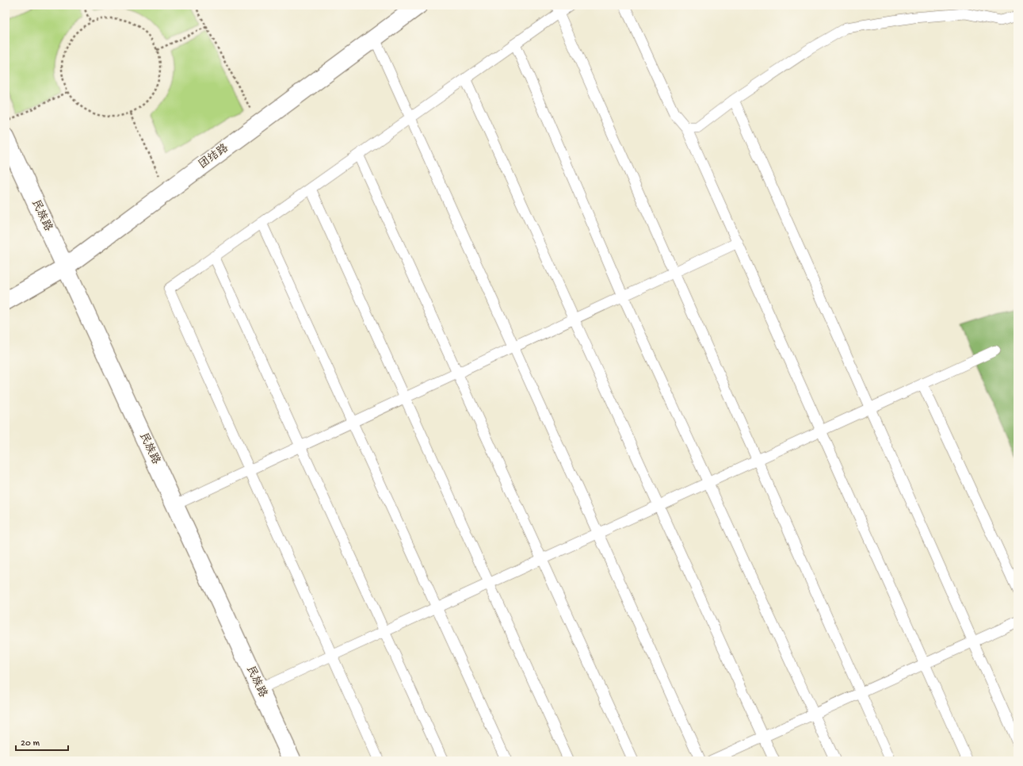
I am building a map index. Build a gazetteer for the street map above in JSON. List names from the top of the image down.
{
  "streets": {
    "street": ["团结路", "民族路"]
  },
  "crossings": [
    ["团结路", "民族路"]
  ],
  "scale_bar": "20 m"
}
